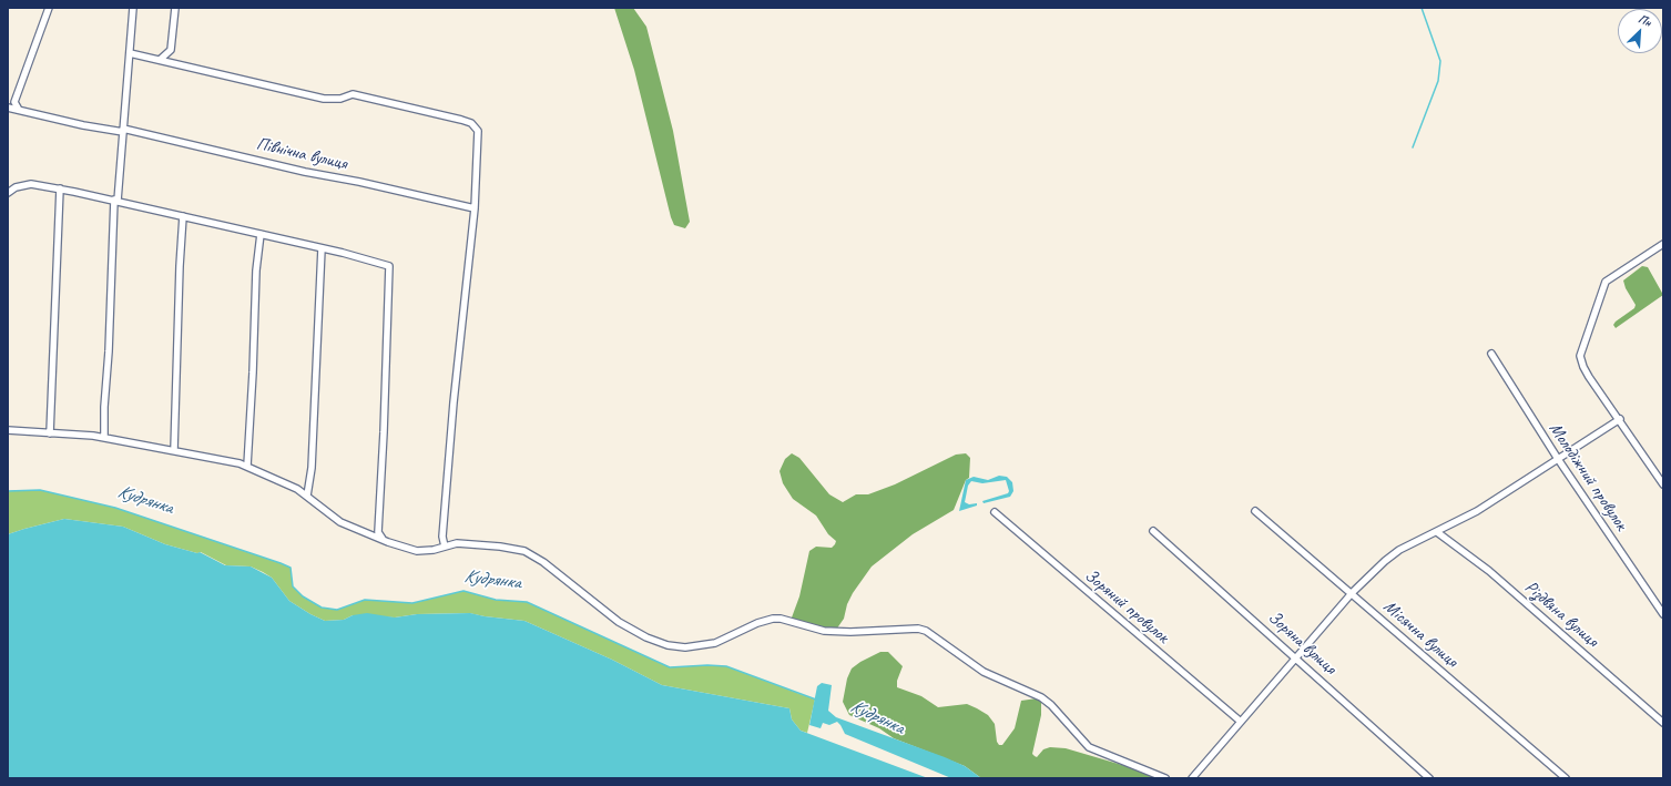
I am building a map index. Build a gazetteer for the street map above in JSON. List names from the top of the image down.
{
  "streets": {
    "street": [
      "Північна вулиця",
      "Молодіжний провулок",
      "Зоряний провулок",
      "Різдвяна вулиця",
      "Місячна вулиця",
      "Зоряна вулиця"
    ]
  },
  "water": ["Кудрянка"],
  "north": "top right"
}
